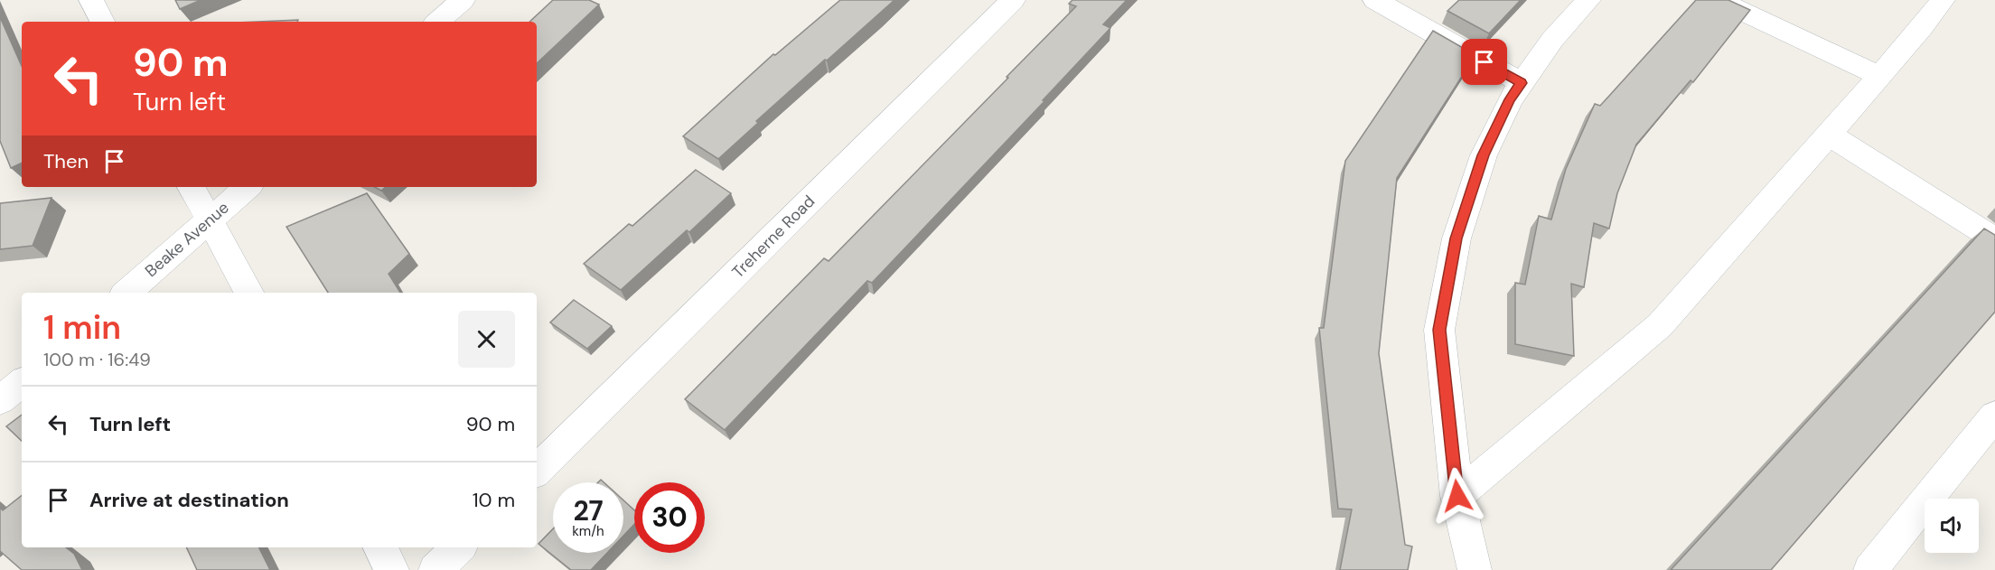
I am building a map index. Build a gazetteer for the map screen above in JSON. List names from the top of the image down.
{
  "streets": {
    "street": ["Treherne Road", "Beake Avenue"]
  },
  "page": {
    "turn": ["90 m", "Turn left"],
    "then": "Then",
    "heading": ["1 min", "100 m · 16:49"],
    "list": [
      {
        "name": "Turn left",
        "value": "90 m"
      },
      {
        "name": "Arrive at destination",
        "value": "10 m"
      }
    ],
    "speed": "27 km/h",
    "limit": "30"
  }
}
